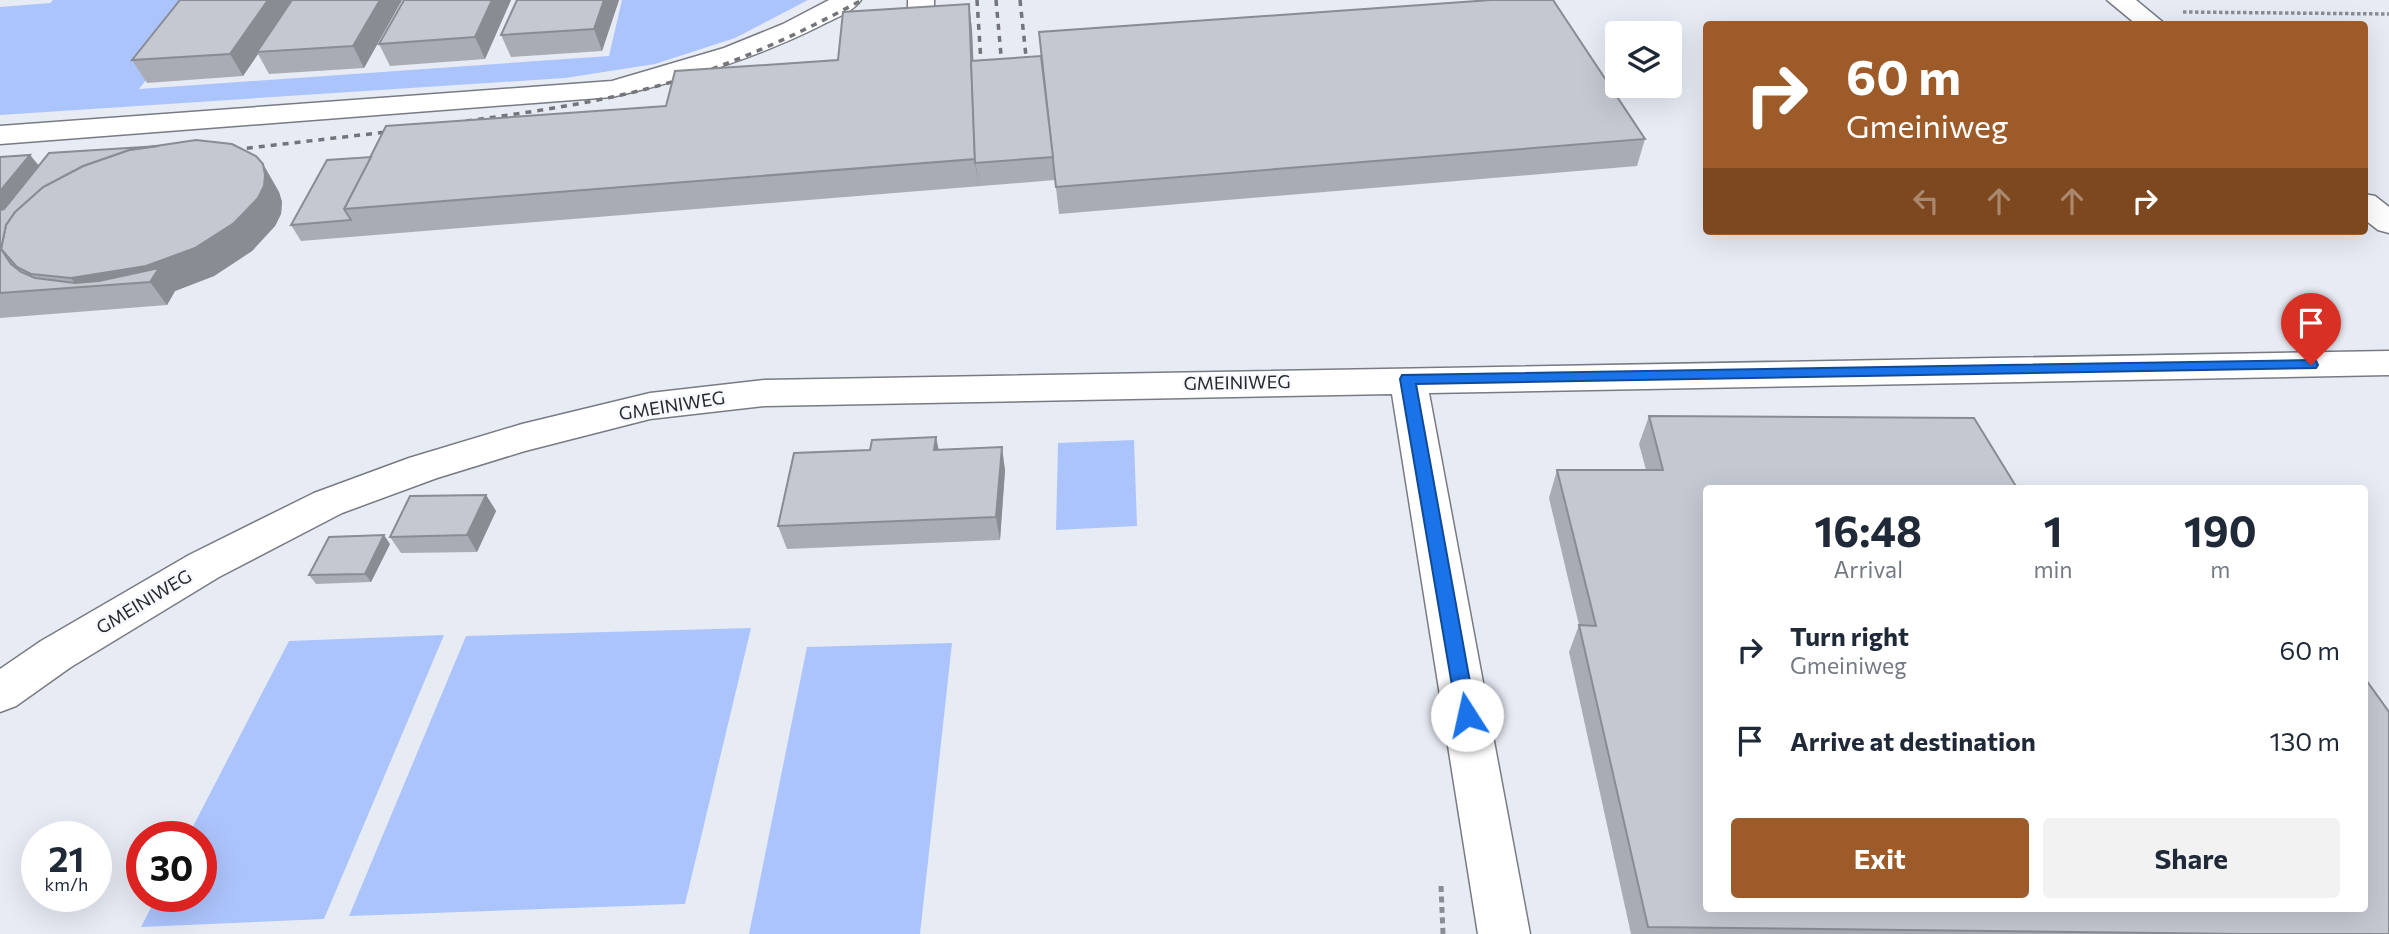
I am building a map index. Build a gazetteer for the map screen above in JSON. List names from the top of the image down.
{
  "streets": {
    "street": ["GMEINIWEG"]
  },
  "page": {
    "turn": ["60 m", "Gmeiniweg"],
    "eta": [
      "16:48",
      "Arrival",
      "1",
      "min",
      "190",
      "m"
    ],
    "list": [
      {
        "name": "Turn right",
        "note": "Gmeiniweg",
        "value": "60 m"
      },
      {
        "name": "Arrive at destination",
        "value": "130 m"
      }
    ],
    "buttons": ["Exit", "Share"],
    "speed": "21 km/h",
    "limit": "30"
  }
}
